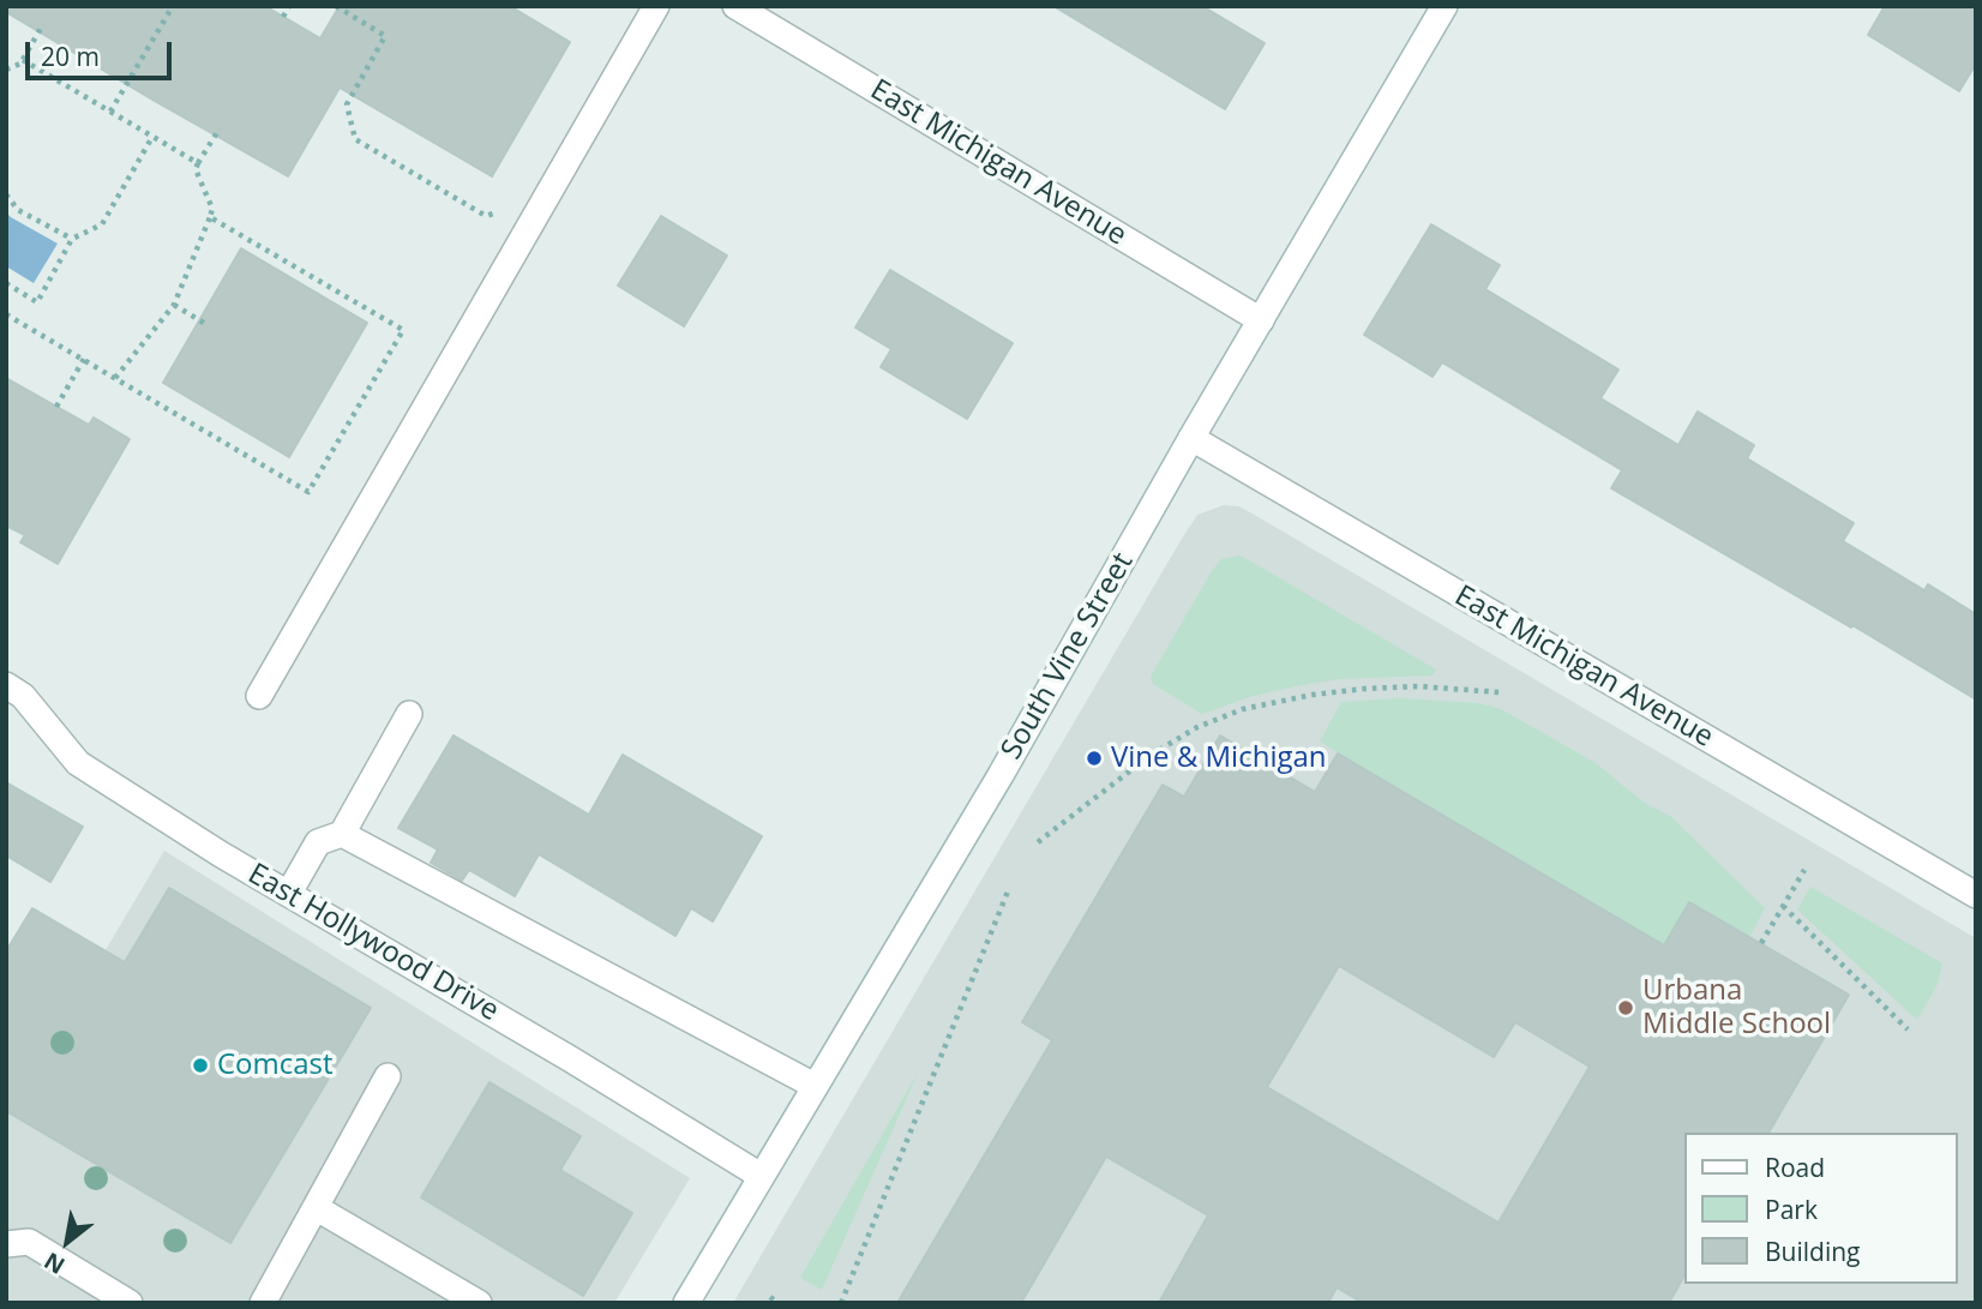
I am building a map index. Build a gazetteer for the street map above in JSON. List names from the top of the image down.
{
  "streets": {
    "main road": ["East Michigan Avenue", "South Vine Street", "East Hollywood Drive"]
  },
  "crossings": [
    ["East Michigan Avenue", "South Vine Street"],
    ["South Vine Street", "East Hollywood Drive"]
  ],
  "places": ["Vine & Michigan", "Urbana Middle School", "Comcast"],
  "legend": ["Road", "Park", "Building"],
  "scale_bar": "20 m",
  "north": "bottom left"
}
